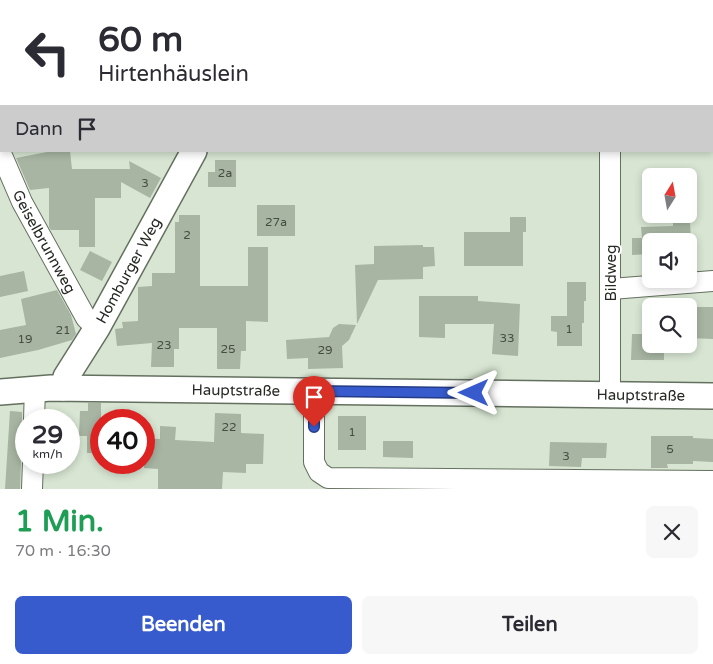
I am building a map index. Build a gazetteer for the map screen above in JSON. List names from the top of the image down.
{
  "streets": {
    "street": [
      "Geiselbrunnweg",
      "Homburger Weg",
      "Bildweg",
      "Hauptstraße"
    ]
  },
  "crossings": [
    ["Geiselbrunnweg", "Homburger Weg"],
    ["Homburger Weg", "Hauptstraße"],
    ["Bildweg", "Hauptstraße"]
  ],
  "house_numbers": [
    "2a",
    "3",
    "27a",
    "2",
    "1",
    "21",
    "33",
    "19",
    "23",
    "25",
    "29",
    "22",
    "1",
    "5",
    "3"
  ],
  "north": "top",
  "page": {
    "turn": ["60 m", "Hirtenhäuslein"],
    "then": "Dann",
    "speed": "29 km/h",
    "limit": "40",
    "heading": ["1 Min.", "70 m · 16:30"],
    "buttons": ["Beenden", "Teilen"]
  }
}
